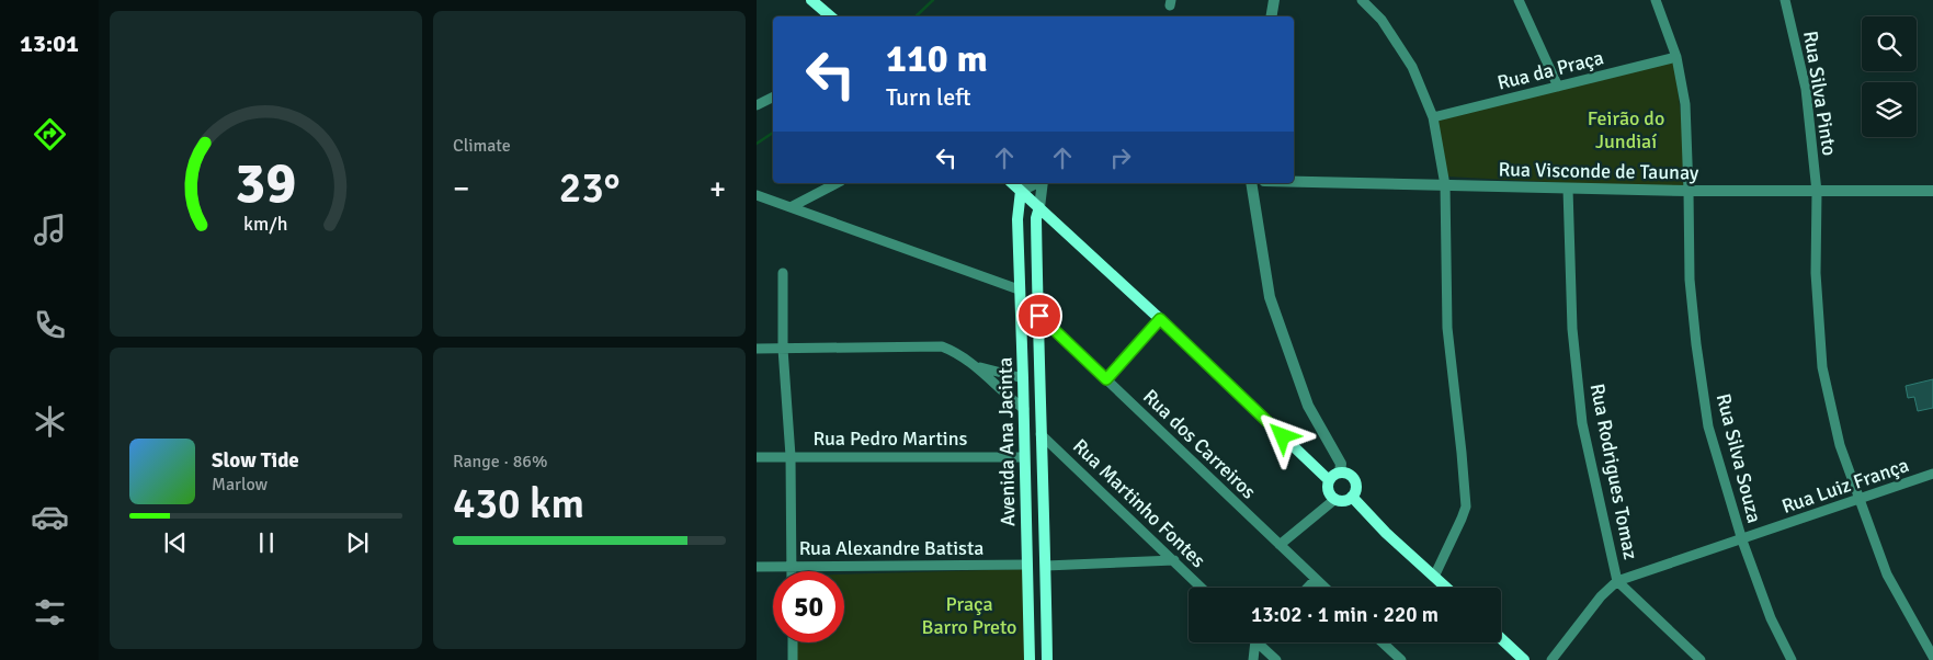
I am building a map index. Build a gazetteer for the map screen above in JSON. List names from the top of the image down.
{
  "streets": {
    "main road": ["Avenida Ana Jacinta"],
    "street": [
      "Rua da Praça",
      "Rua Silva Pinto",
      "Rua Visconde de Taunay",
      "Rua Pedro Martins",
      "Rua dos Carreiros",
      "Rua Silva Souza",
      "Rua Rodrigues Tomaz",
      "Rua Luiz França",
      "Rua Martinho Fontes",
      "Rua Alexandre Batista"
    ]
  },
  "crossings": [
    ["Rua da Praça", "Rua Silva Souza"],
    ["Rua Silva Pinto", "Rua Visconde de Taunay"],
    ["Rua Silva Pinto", "Rua Luiz França"],
    ["Rua Visconde de Taunay", "Rua Silva Souza"],
    ["Rua Visconde de Taunay", "Rua Rodrigues Tomaz"],
    ["Rua Pedro Martins", "Avenida Ana Jacinta"],
    ["Avenida Ana Jacinta", "Rua dos Carreiros"],
    ["Avenida Ana Jacinta", "Rua Martinho Fontes"],
    ["Avenida Ana Jacinta", "Rua Alexandre Batista"],
    ["Rua Silva Souza", "Rua Luiz França"],
    ["Rua Rodrigues Tomaz", "Rua Luiz França"]
  ],
  "parks": ["Feirão do Jundiaí", "Praça Barro Preto"],
  "page": {
    "tabs": "13:01",
    "tile": [
      "Climate",
      ["Range · 86%", "430 km"]
    ],
    "turn": ["110 m", "Turn left"],
    "heat": ["−", "23°", "+"],
    "song": ["Slow Tide", "Marlow"],
    "limit": "50",
    "trip": "13:02 · 1 min · 220 m",
    "gauge": ["39", "km/h"]
  }
}
